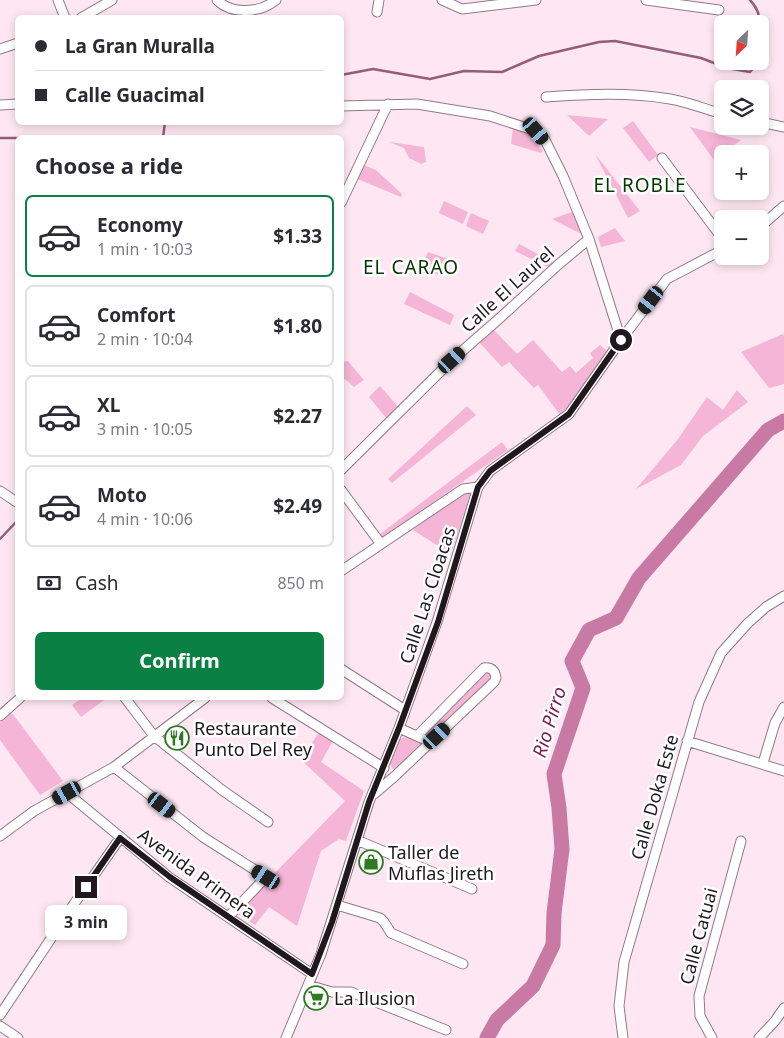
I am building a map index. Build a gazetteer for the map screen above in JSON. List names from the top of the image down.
{
  "streets": {
    "street": [
      "Calle El Laurel",
      "Calle Las Cloacas",
      "Calle Doka Este",
      "Avenida Primera",
      "Calle Catuai"
    ]
  },
  "crossings": [
    ["Calle Las Cloacas", "Avenida Primera"]
  ],
  "districts": ["EL ROBLE", "EL CARAO"],
  "water": ["Rio Pirro"],
  "places": {
    "restaurant": ["Restaurante Punto Del Rey"],
    "shop": ["Taller de Muflas Jireth"],
    "supermarket": ["La Ilusion"]
  },
  "north": "bottom left",
  "page": {
    "map_buttons": ["+", "−"],
    "banner": ["La Gran Muralla", "Calle Guacimal"],
    "heading": "Choose a ride",
    "list": [
      {
        "name": "Economy",
        "note": "1 min · 10:03",
        "value": "$1.33"
      },
      {
        "name": "Comfort",
        "note": "2 min · 10:04",
        "value": "$1.80"
      },
      {
        "name": "XL",
        "note": "3 min · 10:05",
        "value": "$2.27"
      },
      {
        "name": "Moto",
        "note": "4 min · 10:06",
        "value": "$2.49"
      }
    ],
    "pay": ["Cash", "850 m"],
    "buttons": "Confirm",
    "bubble": "3 min"
  }
}
